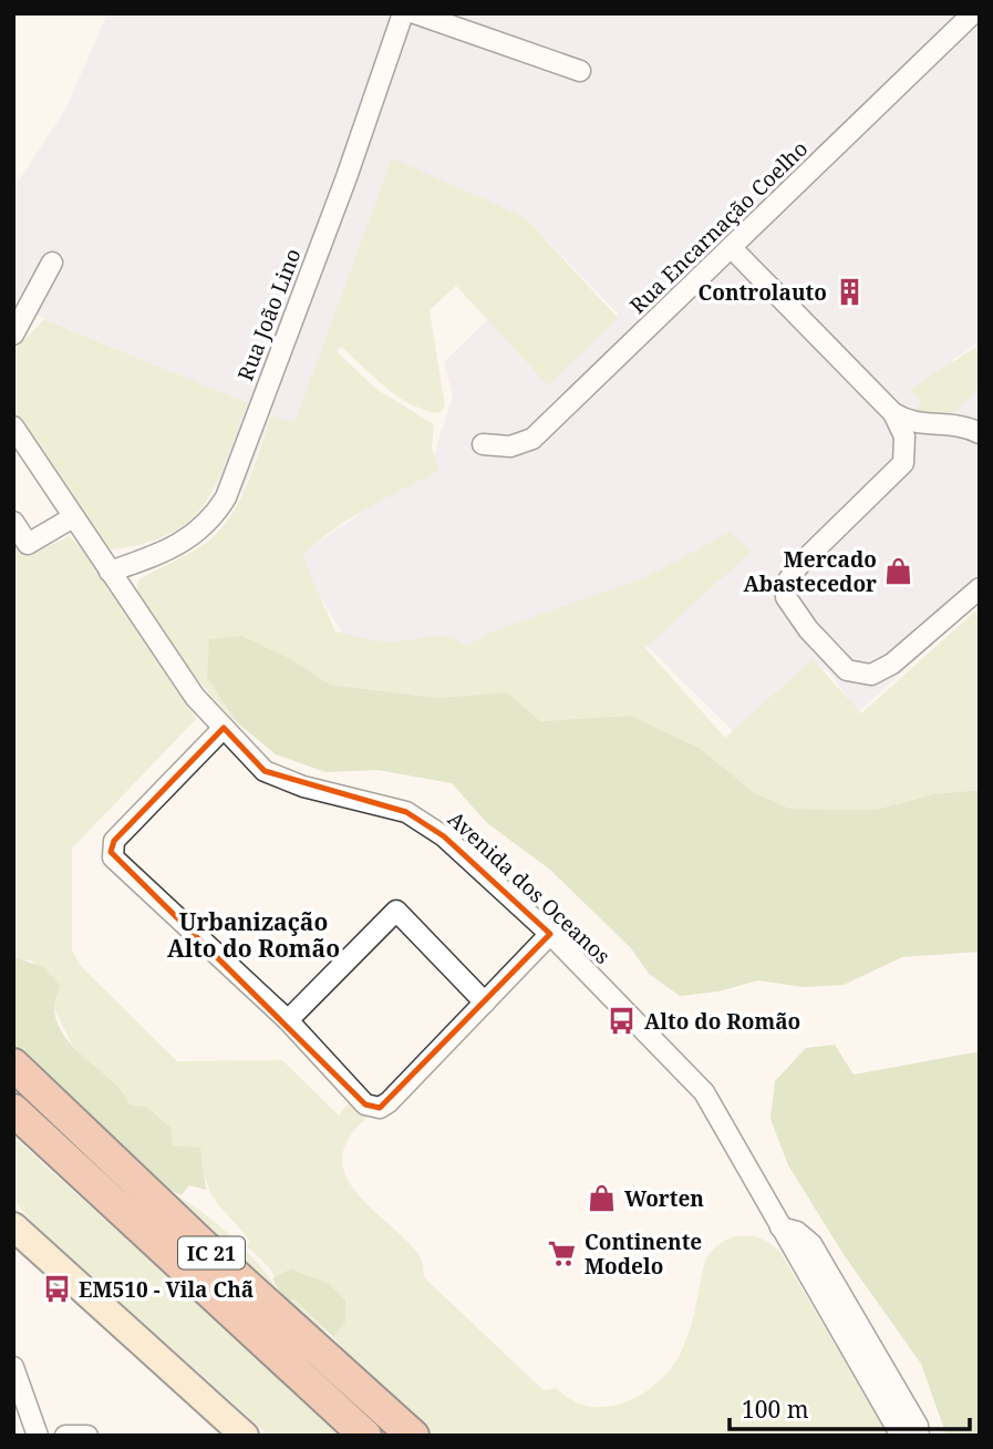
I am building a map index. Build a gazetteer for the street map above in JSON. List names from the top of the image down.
{
  "streets": {
    "highway": ["IC 21"],
    "street": ["Rua Encarnação Coelho", "Rua João Lino", "Avenida dos Oceanos"]
  },
  "crossings": [
    ["Rua João Lino", "Avenida dos Oceanos"]
  ],
  "districts": ["Urbanização Alto do Romão"],
  "places": {
    "building": ["Controlauto"],
    "shop": ["Mercado Abastecedor", "Worten"],
    "bus stop": ["Alto do Romão", "EM510 - Vila Chã"],
    "supermarket": ["Continente Modelo"]
  },
  "scale_bar": "100 m"
}
